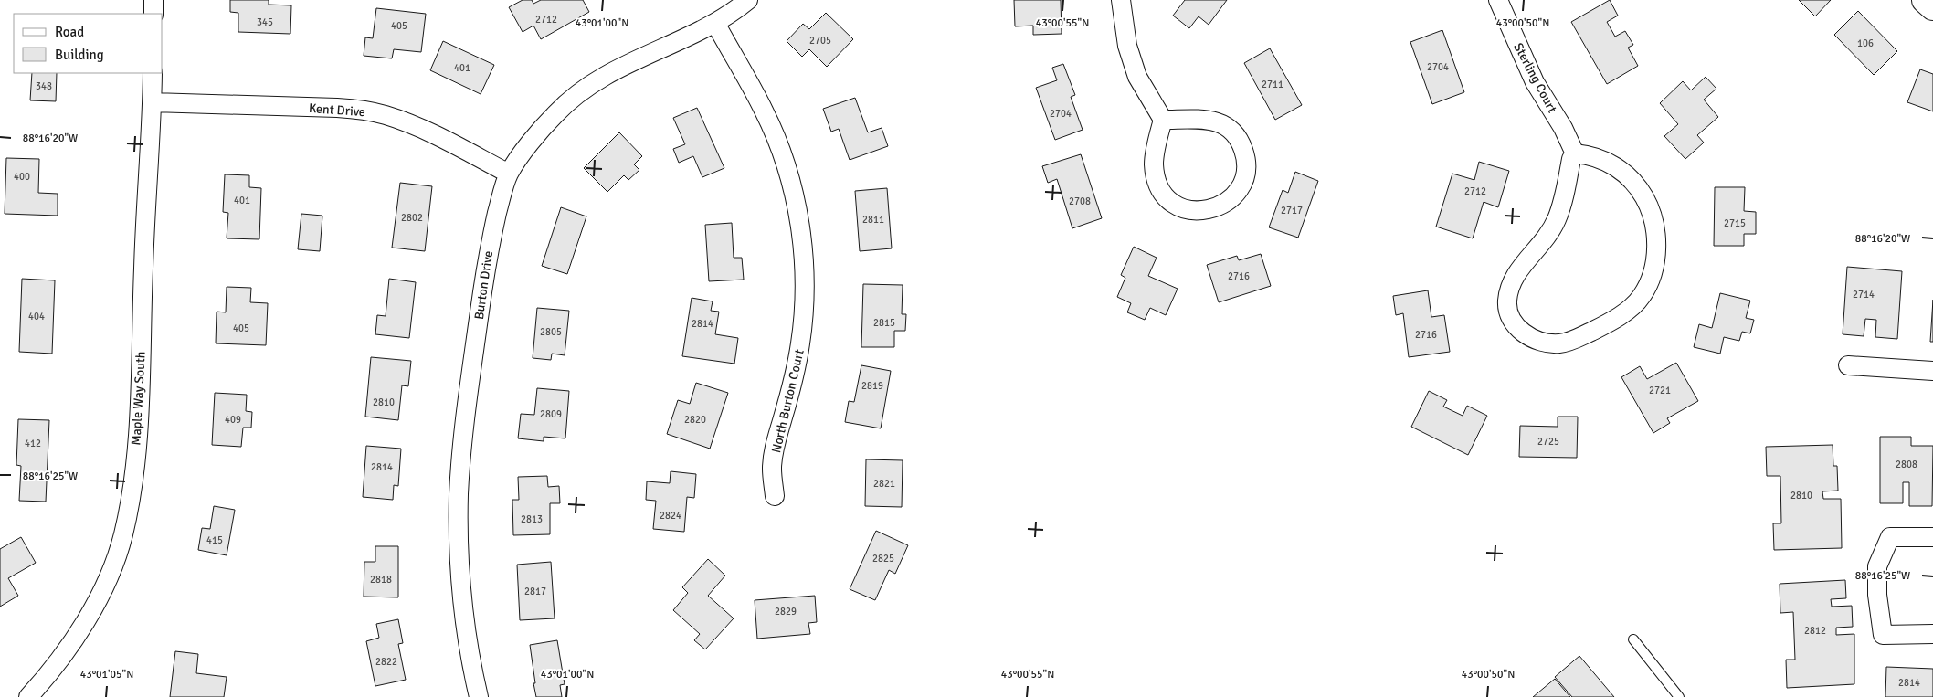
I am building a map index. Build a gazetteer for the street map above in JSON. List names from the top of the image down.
{
  "streets": {
    "street": [
      "Sterling Court",
      "Kent Drive",
      "Burton Drive",
      "Maple Way South",
      "North Burton Court"
    ]
  },
  "crossings": [
    ["Kent Drive", "Burton Drive"],
    ["Kent Drive", "Maple Way South"],
    ["Burton Drive", "North Burton Court"]
  ],
  "house_numbers": [
    "2712",
    "345",
    "405",
    "2705",
    "106",
    "2704",
    "401",
    "2711",
    "348",
    "2704",
    "400",
    "2712",
    "401",
    "2708",
    "2717",
    "2802",
    "2811",
    "2715",
    "2716",
    "2714",
    "404",
    "2815",
    "2814",
    "405",
    "2805",
    "2716",
    "2819",
    "2721",
    "2810",
    "2809",
    "409",
    "2820",
    "2725",
    "412",
    "2808",
    "2814",
    "2821",
    "2810",
    "2824",
    "2813",
    "415",
    "2825",
    "2818",
    "2817",
    "2829",
    "2812",
    "2822",
    "2814"
  ],
  "legend": ["Road", "Building"],
  "coordinates": [
    "43°01'00\"N",
    "43°00'55\"N",
    "43°00'50\"N",
    "88°16'20\"W",
    "88°16'25\"W",
    "43°01'05\"N"
  ]
}
